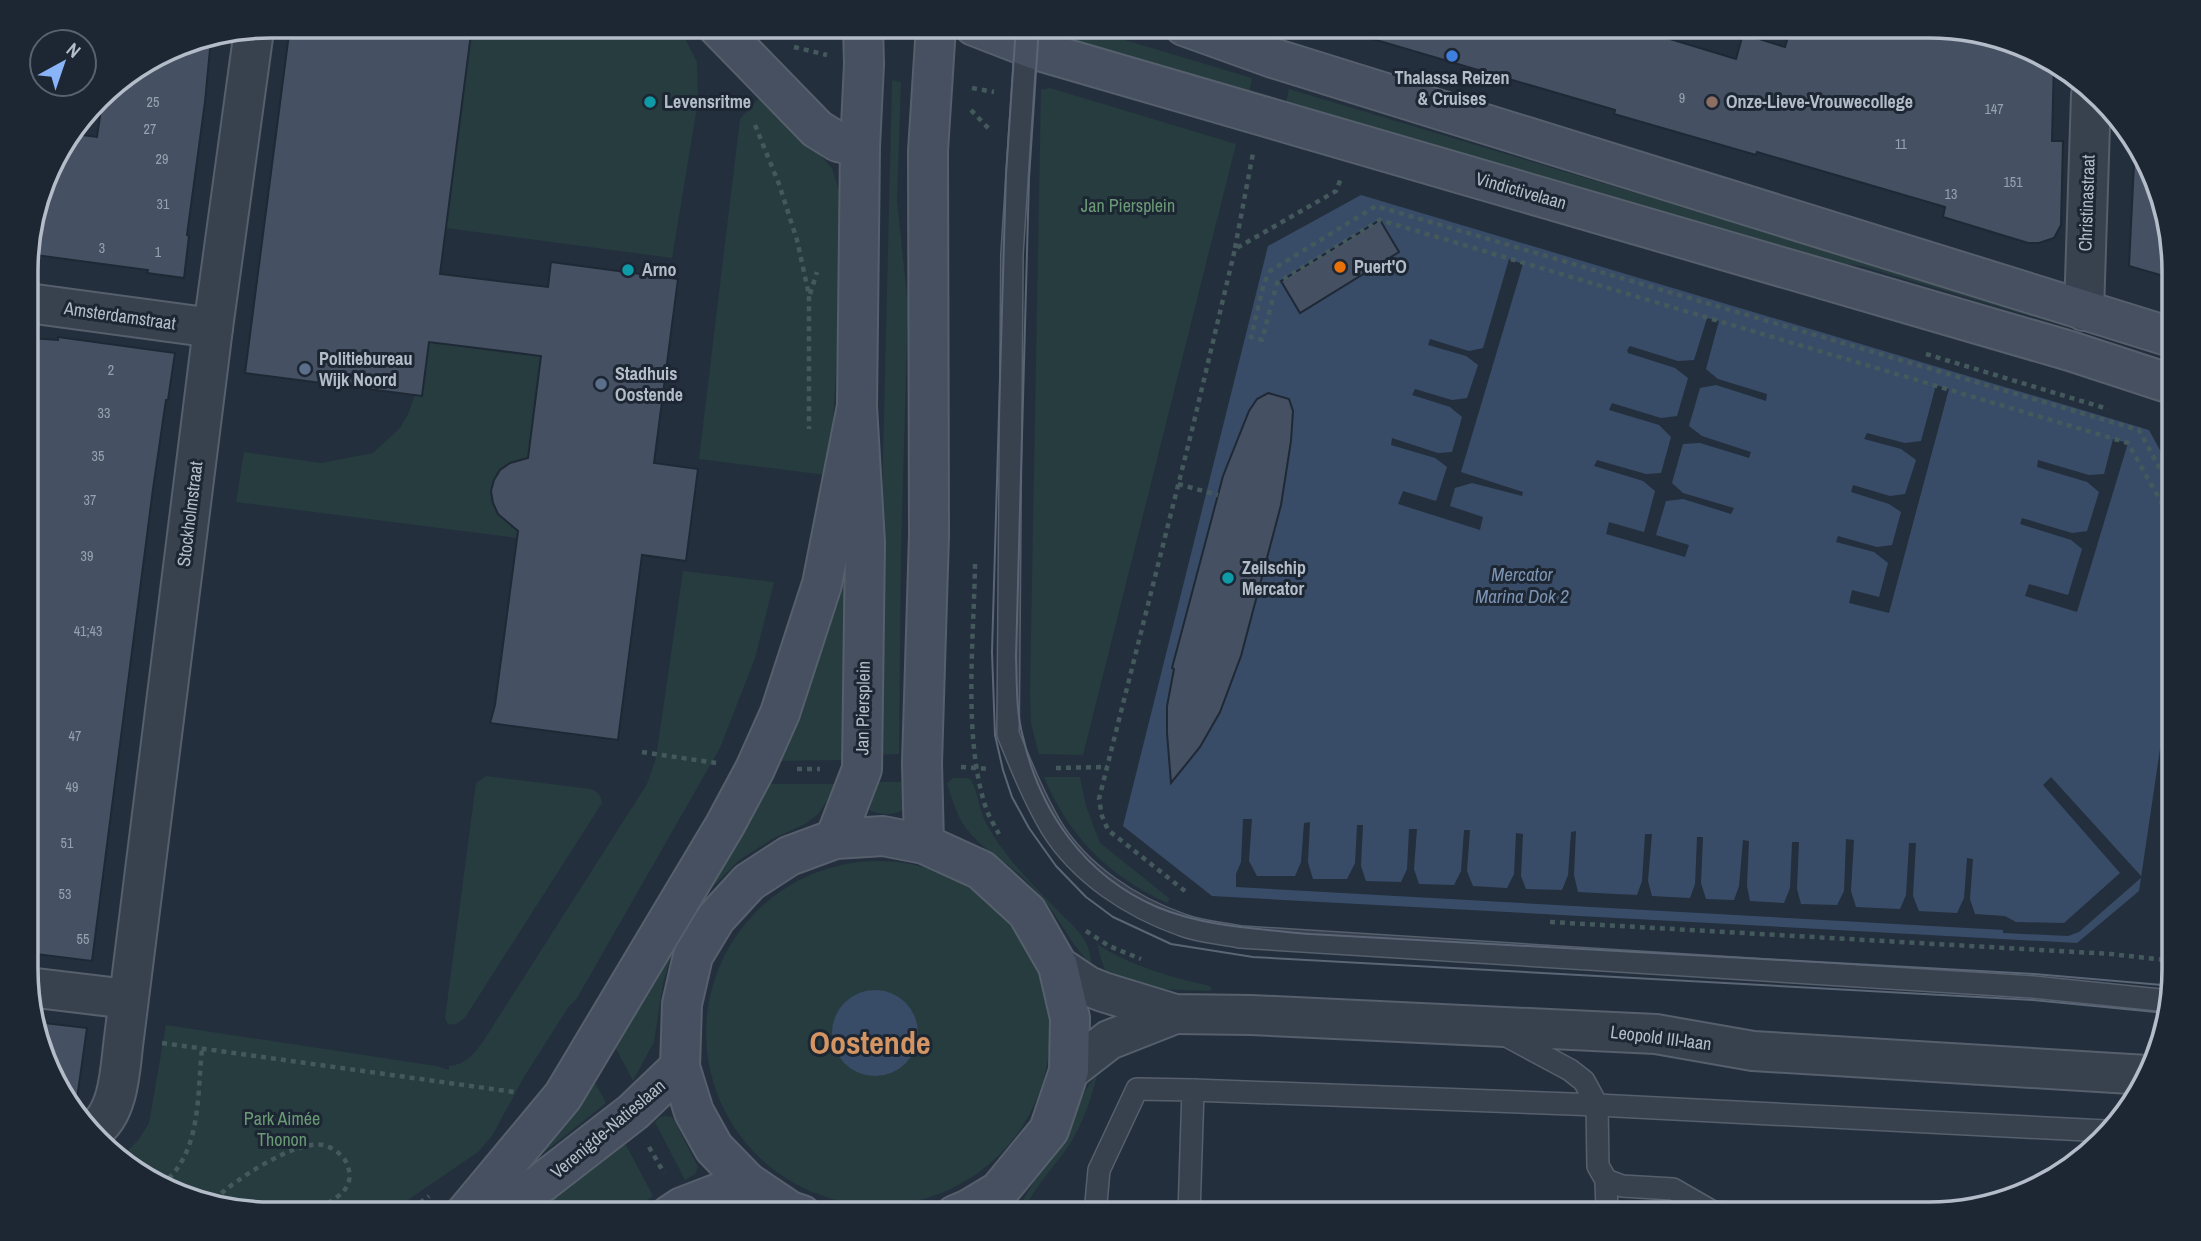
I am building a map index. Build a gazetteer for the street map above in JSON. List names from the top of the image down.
{
  "streets": {
    "street": [
      "Vindictivelaan",
      "Christinastraat",
      "Amsterdamstraat",
      "Stockholmstraat",
      "Jan Piersplein",
      "Leopold III-laan",
      "Verenigde-Natieslaan"
    ]
  },
  "crossings": [
    ["Amsterdamstraat", "Stockholmstraat"]
  ],
  "districts": ["Oostende"],
  "water": ["Mercator Marina Dok 2"],
  "parks": ["Jan Piersplein", "Park Aimée Thonon"],
  "places": [
    "Thalassa Reizen & Cruises",
    "Levensritme",
    "Onze-Lieve-Vrouwecollege",
    "Puert'O",
    "Arno",
    "Politiebureau Wijk Noord",
    "Stadhuis Oostende",
    "Zeilschip Mercator"
  ],
  "house_numbers": [
    "9",
    "25",
    "147",
    "27",
    "11",
    "29",
    "151",
    "13",
    "31",
    "3",
    "1",
    "2",
    "33",
    "35",
    "37",
    "39",
    "41;43",
    "47",
    "49",
    "51",
    "53",
    "55"
  ],
  "north": "top right"
}
